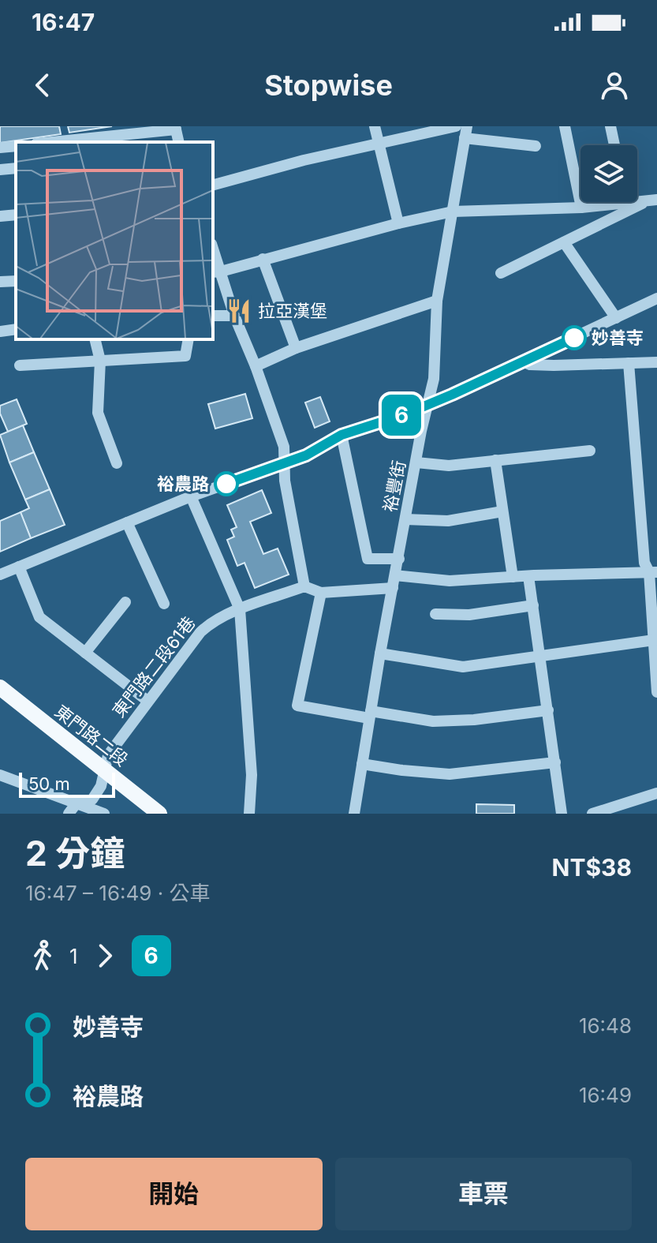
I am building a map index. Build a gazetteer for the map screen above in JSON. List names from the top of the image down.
{
  "streets": {
    "main road": ["東門路二段"],
    "street": ["裕豐街", "東門路二段61巷"]
  },
  "crossings": [
    ["東門路二段61巷", "東門路二段"]
  ],
  "places": {
    "restaurant": ["拉亞漢堡"],
    "other": ["妙善寺", "裕農路"]
  },
  "lines": ["bus line 6"],
  "scale_bar": "50 m",
  "page": {
    "status": "16:47",
    "header": "Stopwise",
    "on_map": "6",
    "scale": "50 m",
    "heading": ["2 分鐘", "16:47 – 16:49 · 公車", "NT$38"],
    "legs": ["1", "6"],
    "list": [
      {
        "name": "妙善寺",
        "value": "16:48"
      },
      {
        "name": "裕農路",
        "value": "16:49"
      }
    ],
    "buttons": ["開始", "車票"]
  }
}
